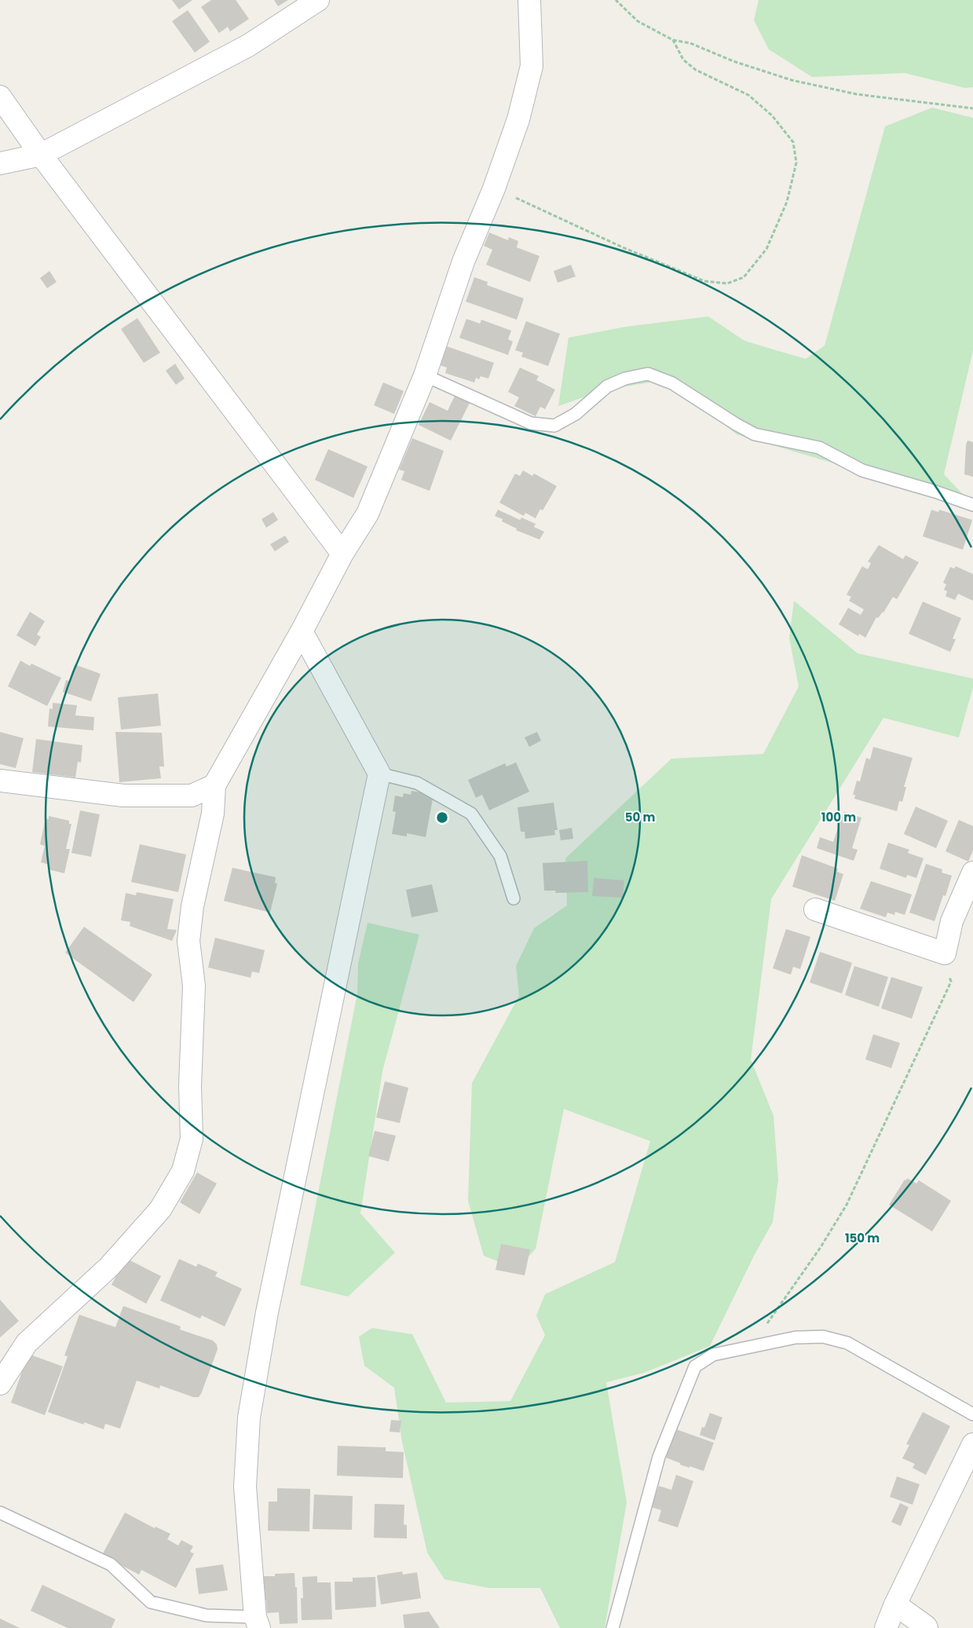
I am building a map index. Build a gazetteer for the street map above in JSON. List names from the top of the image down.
{
  "rings": ["50 m", "100 m", "150 m"]
}
